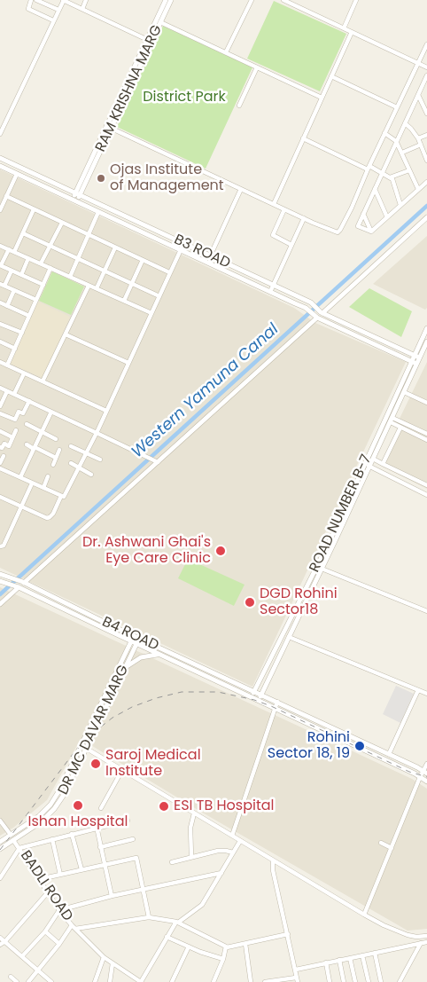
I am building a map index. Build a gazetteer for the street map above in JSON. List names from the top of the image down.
{
  "streets": {
    "street": [
      "RAM KRISHNA MARG",
      "B3 ROAD",
      "ROAD NUMBER B-7",
      "B4 ROAD",
      "DR MC DAVAR MARG",
      "BADLI ROAD"
    ]
  },
  "crossings": [
    ["RAM KRISHNA MARG", "B3 ROAD"],
    ["ROAD NUMBER B-7", "B4 ROAD"],
    ["B4 ROAD", "DR MC DAVAR MARG"],
    ["DR MC DAVAR MARG", "BADLI ROAD"]
  ],
  "water": ["Western Yamuna Canal"],
  "parks": ["District Park"],
  "places": [
    "Ojas Institute of Management",
    "Dr. Ashwani Ghai's Eye Care Clinic",
    "DGD Rohini Sector18",
    "Rohini Sector 18, 19",
    "Saroj Medical Institute",
    "Ishan Hospital",
    "ESI TB Hospital"
  ]
}
